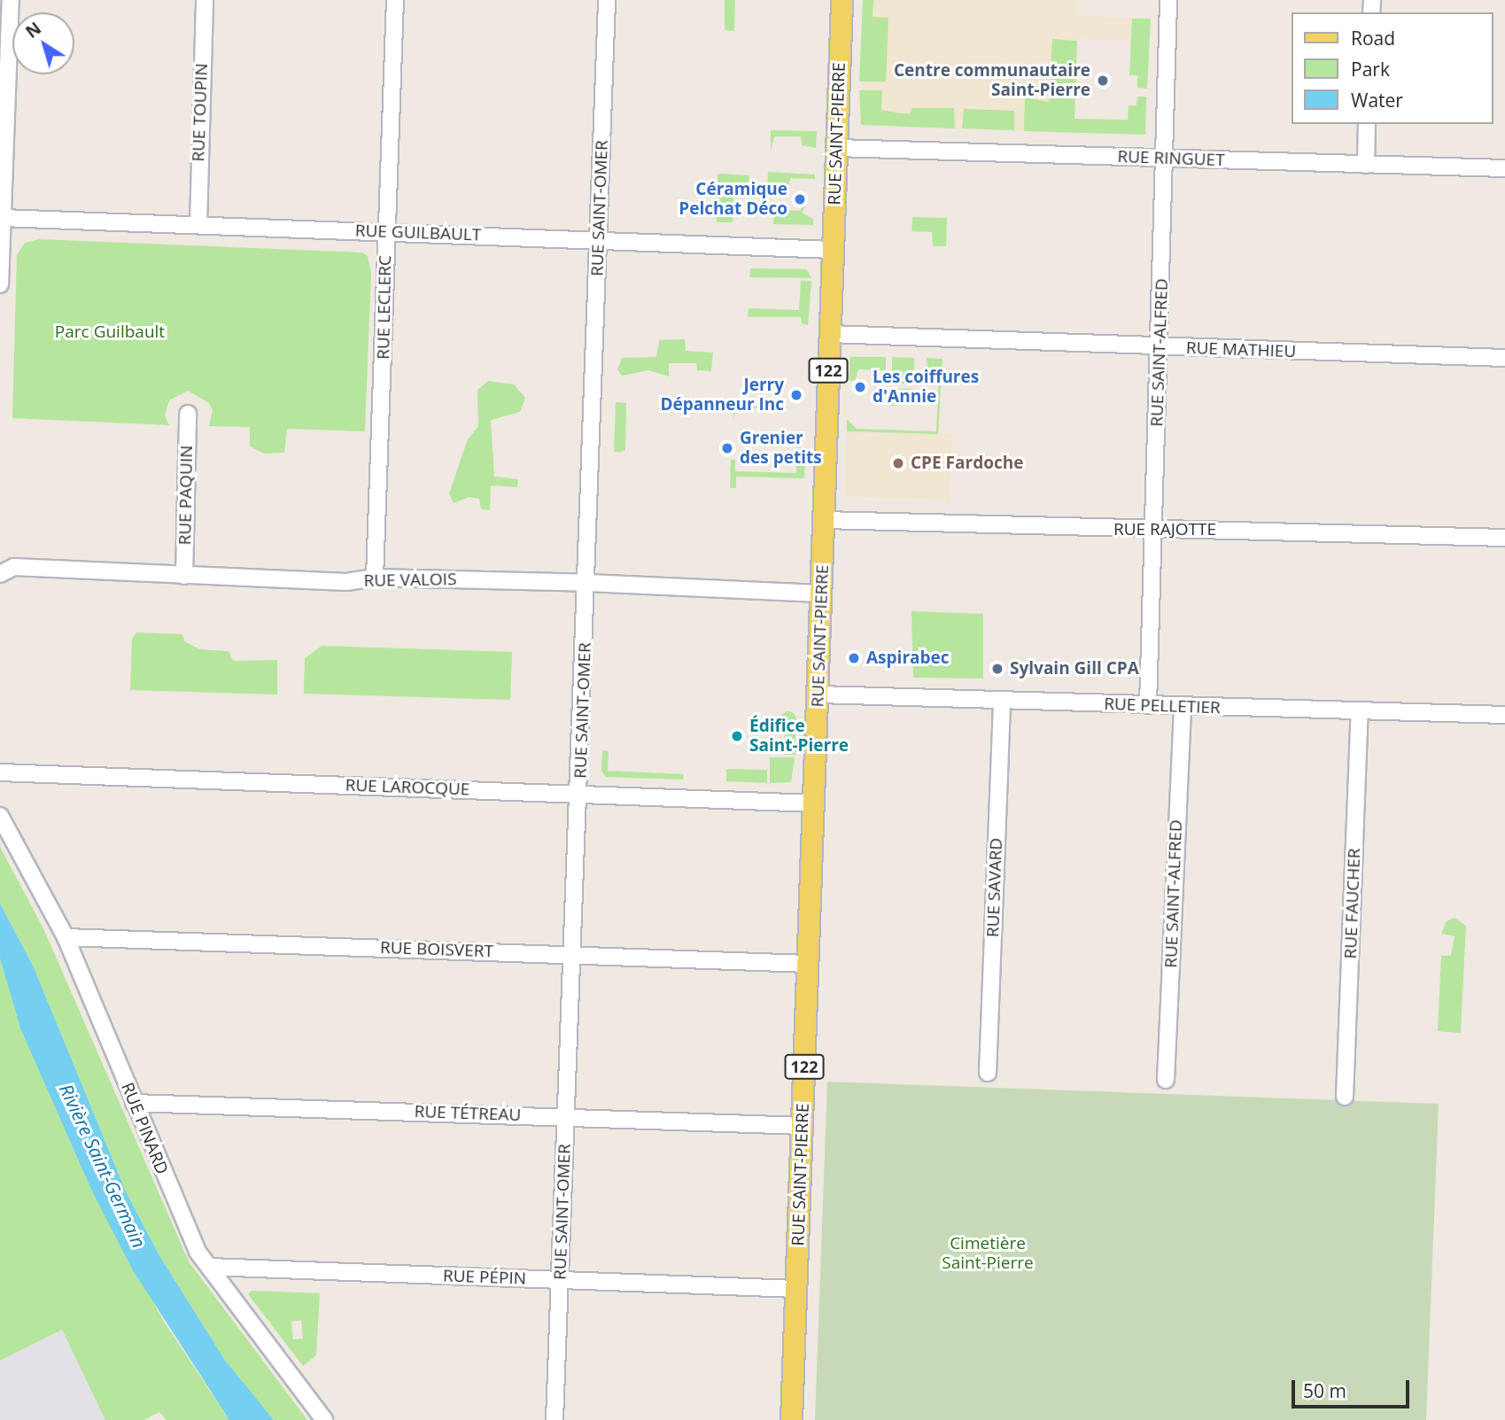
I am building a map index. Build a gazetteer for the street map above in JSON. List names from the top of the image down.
{
  "streets": {
    "main road": ["RUE SAINT-PIERRE", "122"],
    "street": [
      "RUE TOUPIN",
      "RUE RINGUET",
      "RUE SAINT-OMER",
      "RUE GUILBAULT",
      "RUE LECLERC",
      "RUE MATHIEU",
      "RUE SAINT-ALFRED",
      "RUE PAQUIN",
      "RUE RAJOTTE",
      "RUE VALOIS",
      "RUE PELLETIER",
      "RUE LAROCQUE",
      "RUE SAVARD",
      "RUE FAUCHER",
      "RUE BOISVERT",
      "RUE TÉTREAU",
      "RUE PINARD",
      "RUE PÉPIN"
    ]
  },
  "crossings": [
    ["RUE TOUPIN", "RUE GUILBAULT"],
    ["RUE SAINT-PIERRE", "RUE RINGUET"],
    ["RUE SAINT-PIERRE", "RUE GUILBAULT"],
    ["RUE SAINT-PIERRE", "RUE MATHIEU"],
    ["RUE SAINT-PIERRE", "RUE RAJOTTE"],
    ["RUE SAINT-PIERRE", "RUE VALOIS"],
    ["RUE SAINT-PIERRE", "RUE PELLETIER"],
    ["RUE SAINT-PIERRE", "RUE LAROCQUE"],
    ["RUE SAINT-PIERRE", "RUE BOISVERT"],
    ["RUE SAINT-PIERRE", "RUE TÉTREAU"],
    ["RUE SAINT-PIERRE", "RUE PÉPIN"],
    ["RUE RINGUET", "RUE SAINT-ALFRED"],
    ["RUE SAINT-OMER", "RUE GUILBAULT"],
    ["RUE SAINT-OMER", "RUE VALOIS"],
    ["RUE SAINT-OMER", "RUE LAROCQUE"],
    ["RUE SAINT-OMER", "RUE BOISVERT"],
    ["RUE SAINT-OMER", "RUE TÉTREAU"],
    ["RUE SAINT-OMER", "RUE PÉPIN"],
    ["RUE GUILBAULT", "RUE LECLERC"],
    ["RUE LECLERC", "RUE VALOIS"],
    ["RUE MATHIEU", "RUE SAINT-ALFRED"],
    ["RUE SAINT-ALFRED", "RUE RAJOTTE"],
    ["RUE SAINT-ALFRED", "RUE PELLETIER"],
    ["RUE PAQUIN", "RUE VALOIS"],
    ["RUE PELLETIER", "RUE SAVARD"],
    ["RUE PELLETIER", "RUE FAUCHER"],
    ["RUE BOISVERT", "RUE PINARD"],
    ["RUE TÉTREAU", "RUE PINARD"],
    ["RUE PINARD", "RUE PÉPIN"]
  ],
  "water": ["Rivière Saint-Germain"],
  "parks": ["Parc Guilbault", "Cimetière Saint-Pierre"],
  "places": [
    "Centre communautaire Saint-Pierre",
    "Céramique Pelchat Déco",
    "Les coiffures d'Annie",
    "Jerry Dépanneur Inc",
    "Grenier des petits",
    "CPE Fardoche",
    "Aspirabec",
    "Sylvain Gill CPA",
    "Édifice Saint-Pierre"
  ],
  "legend": ["Road", "Park", "Water"],
  "scale_bar": "50 m",
  "north": "top left"
}
